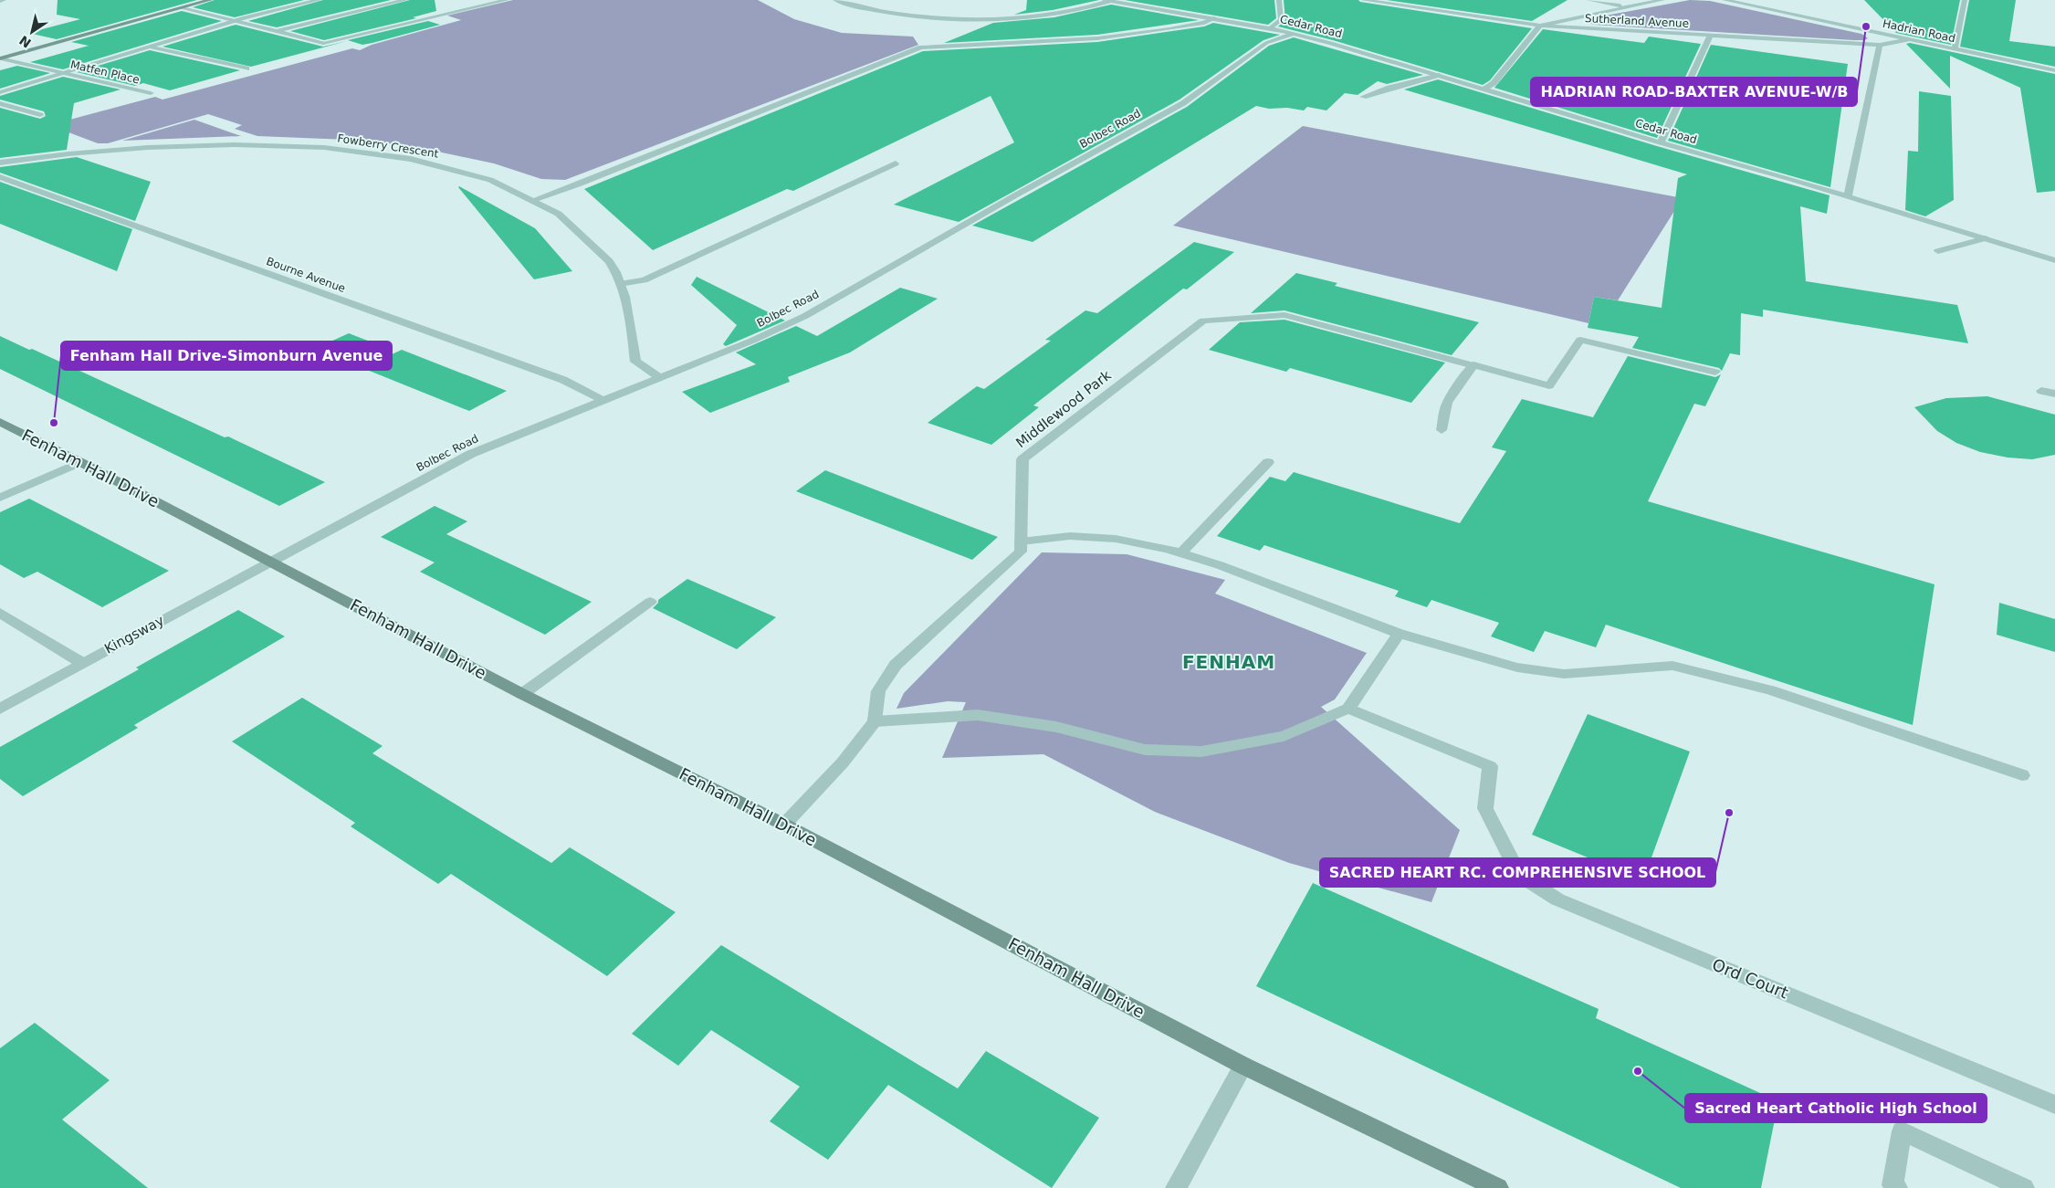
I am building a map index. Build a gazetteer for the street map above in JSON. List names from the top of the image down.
{
  "streets": {
    "street": [
      "Sutherland Avenue",
      "Cedar Road",
      "Hadrian Road",
      "Matfen Place",
      "Bolbec Road",
      "Fowberry Crescent",
      "Bourne Avenue",
      "Middlewood Park",
      "Fenham Hall Drive",
      "Kingsway",
      "Ord Court"
    ]
  },
  "crossings": [
    ["Sutherland Avenue", "Hadrian Road"],
    ["Cedar Road", "Bolbec Road"],
    ["Bolbec Road", "Fowberry Crescent"],
    ["Bolbec Road", "Bourne Avenue"],
    ["Bolbec Road", "Fenham Hall Drive"],
    ["Bolbec Road", "Kingsway"],
    ["Fenham Hall Drive", "Kingsway"]
  ],
  "districts": ["FENHAM"],
  "places": [
    "HADRIAN ROAD-BAXTER AVENUE-W/B",
    "Fenham Hall Drive-Simonburn Avenue",
    "SACRED HEART RC. COMPREHENSIVE SCHOOL",
    "Sacred Heart Catholic High School"
  ],
  "north": "bottom left"
}
